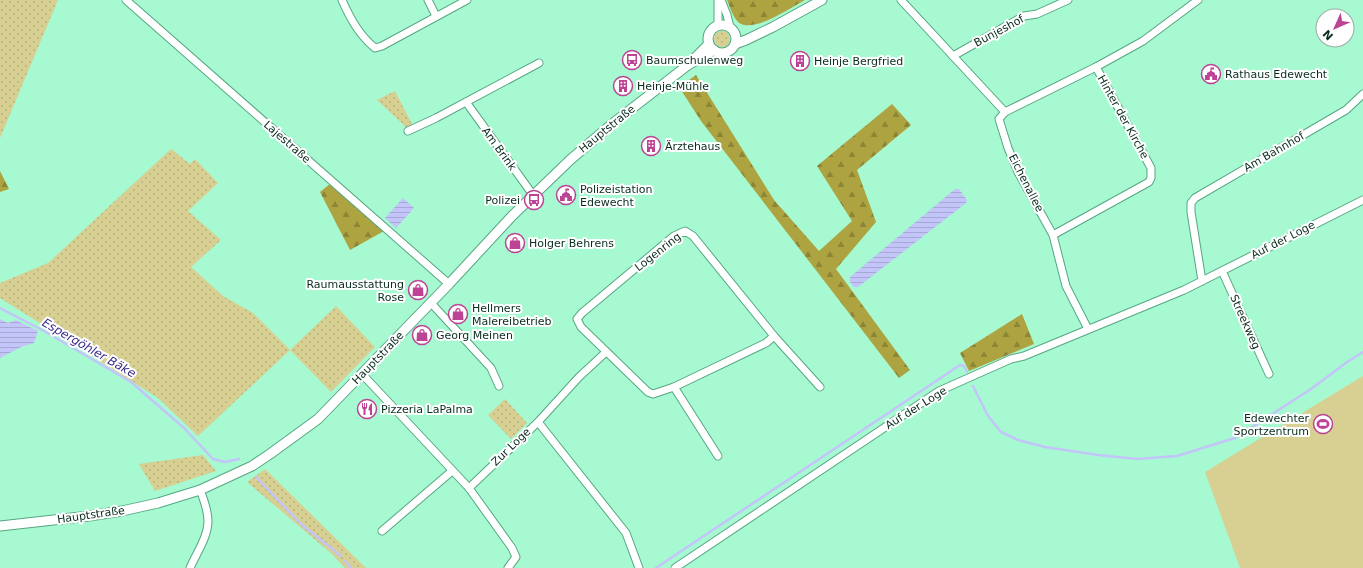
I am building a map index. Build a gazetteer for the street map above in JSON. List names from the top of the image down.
{
  "streets": {
    "main road": ["Hauptstraße"],
    "street": [
      "Bunjeshof",
      "Hinter der Kirche",
      "Lajestraße",
      "Am Brink",
      "Am Bahnhof",
      "Eichenallee",
      "Auf der Loge",
      "Logenring",
      "Streekweg",
      "Zur Loge"
    ]
  },
  "crossings": [
    ["Hinter der Kirche", "Eichenallee"],
    ["Hauptstraße", "Lajestraße"],
    ["Hauptstraße", "Am Brink"],
    ["Am Bahnhof", "Auf der Loge"],
    ["Eichenallee", "Auf der Loge"],
    ["Auf der Loge", "Streekweg"]
  ],
  "water": ["Espergöhler Bäke"],
  "places": {
    "bus stop": ["Baumschulenweg", "Polizei"],
    "building": ["Heinje Bergfried", "Heinje-Mühle", "Ärztehaus"],
    "public building": ["Rathaus Edewecht", "Polizeistation Edewecht"],
    "shop": [
      "Holger Behrens",
      "Raumausstattung Rose",
      "Hellmers Malereibetrieb",
      "Georg Meinen"
    ],
    "restaurant": ["Pizzeria LaPalma"],
    "sports": ["Edewechter Sportzentrum"]
  },
  "north": "bottom left"
}
